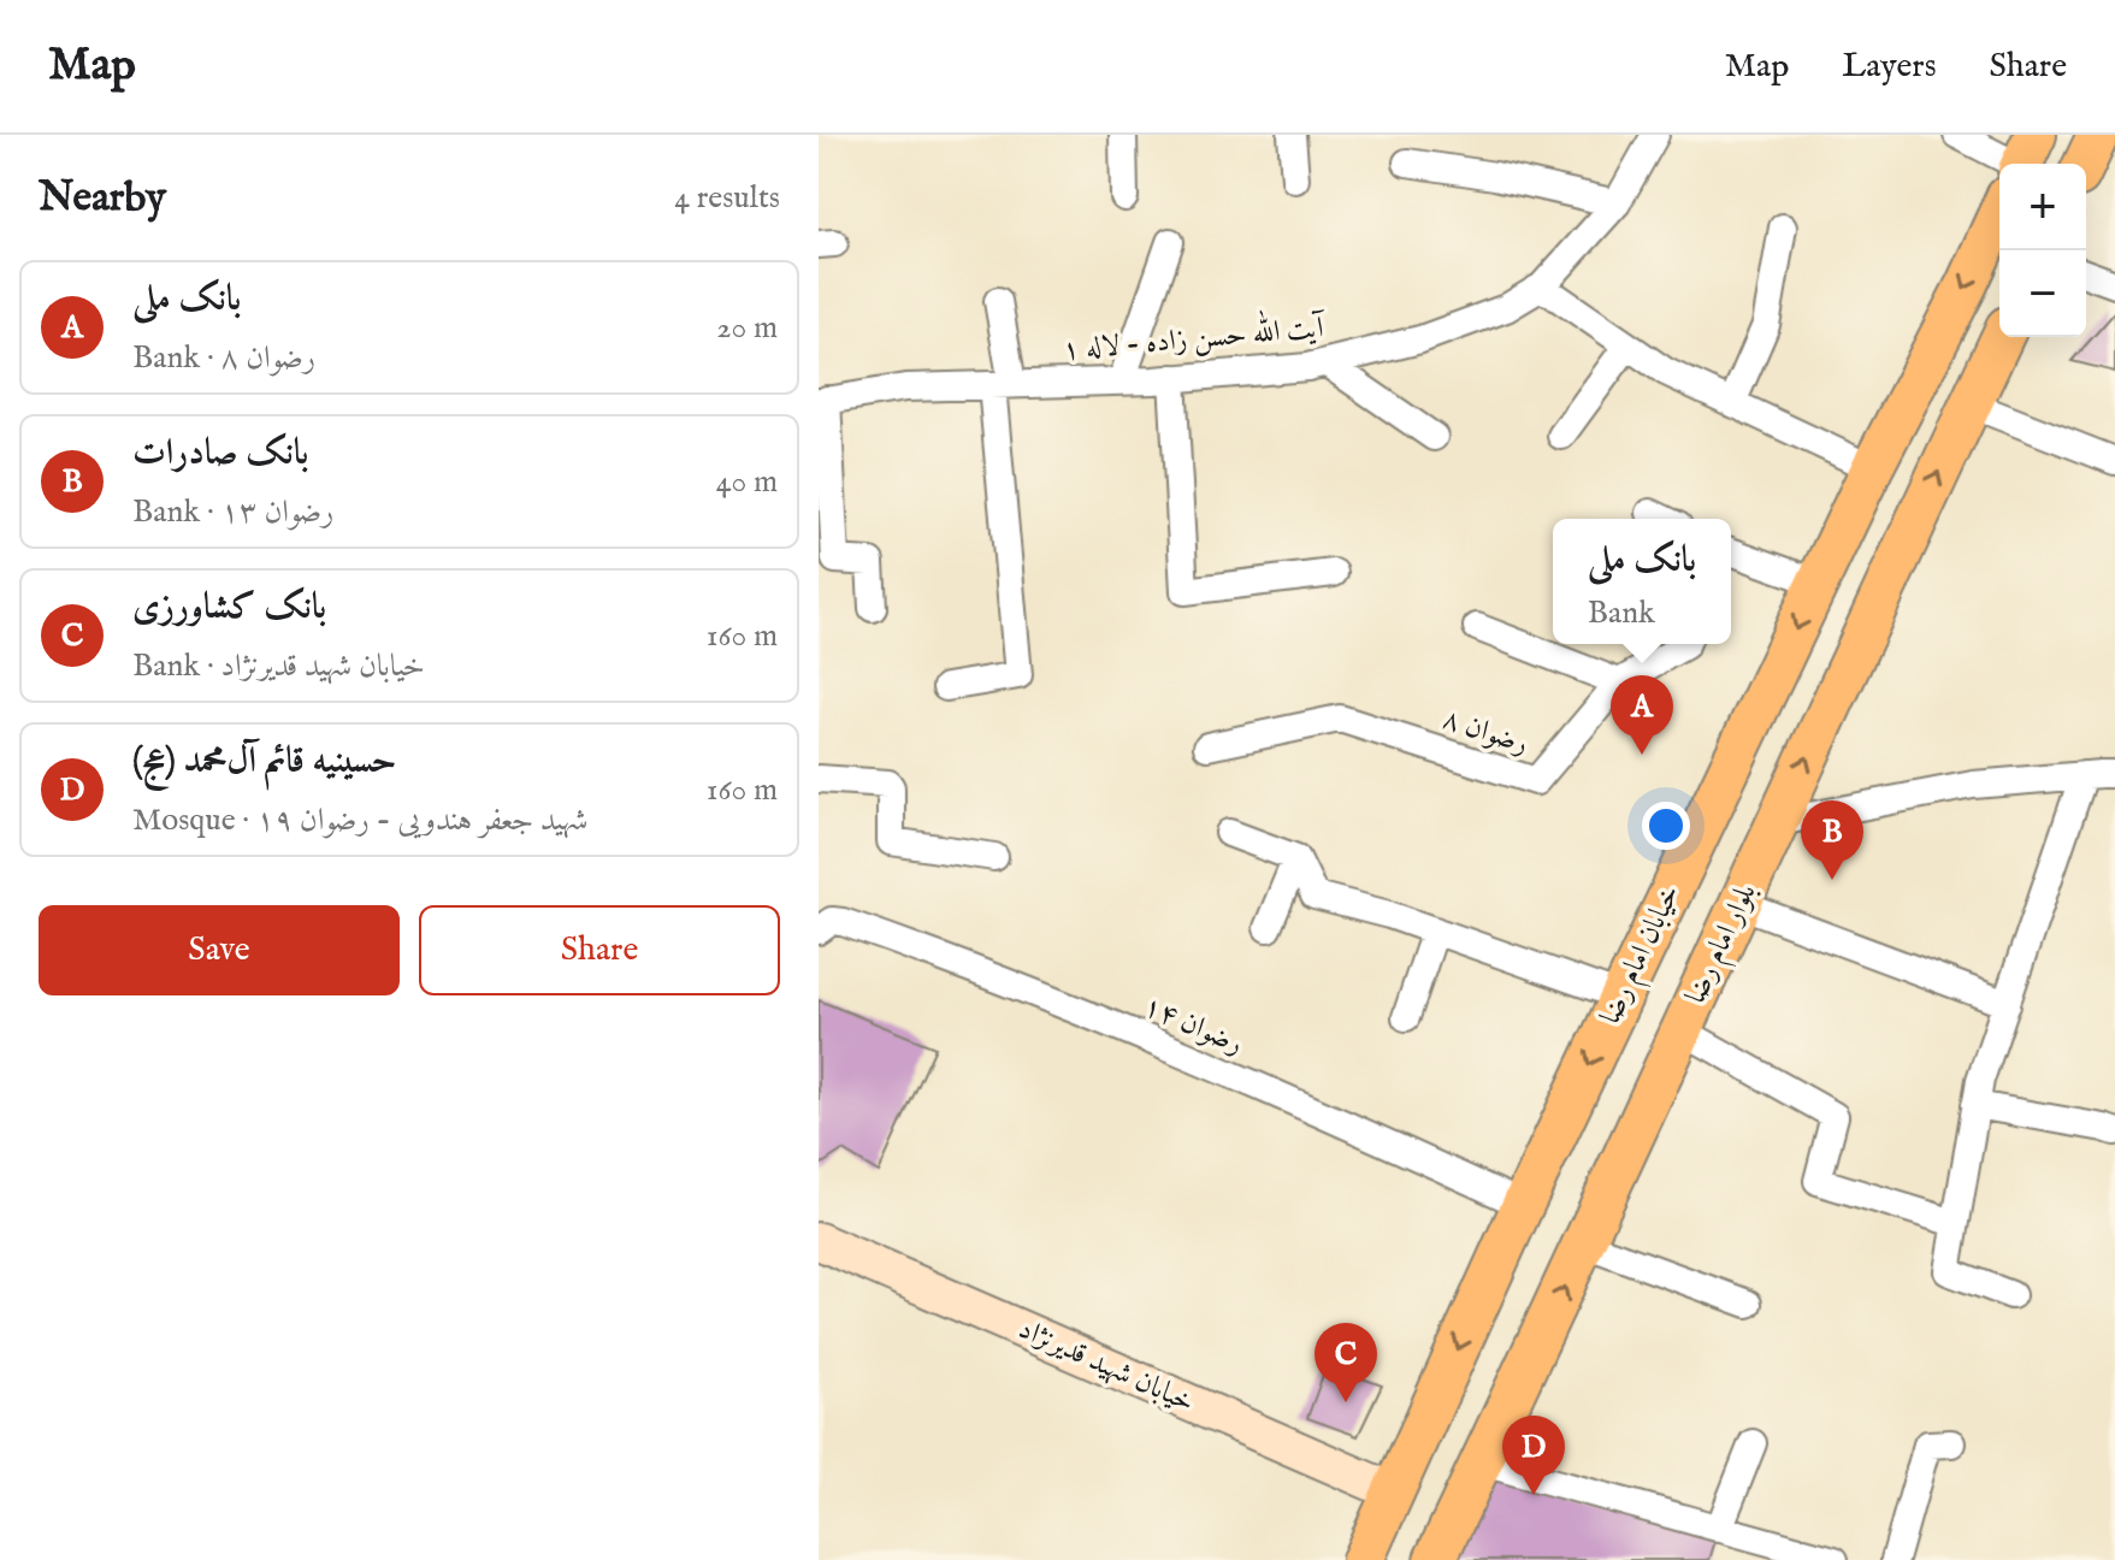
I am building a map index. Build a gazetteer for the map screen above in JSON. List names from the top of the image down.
{
  "streets": {
    "main road": ["بلوار امام رضا", "خیابان امام رضا"],
    "street": [
      "آیت الله حسن زاده - لاله ۱",
      "رضوان ۸",
      "رضوان ۱۴",
      "خيابان شهيد قديرنژاد"
    ]
  },
  "crossings": [
    ["خیابان امام رضا", "رضوان ۱۴"],
    ["خیابان امام رضا", "خيابان شهيد قديرنژاد"]
  ],
  "one_way": ["بلوار امام رضا", "خیابان امام رضا"],
  "page": {
    "header": "Map",
    "nav": ["Map", "Layers", "Share"],
    "heading": ["Nearby", "4 results"],
    "map_buttons": ["+", "−"],
    "list": [
      {
        "mark": "A",
        "name": "بانک‌ ملی",
        "note": "Bank · رضوان ۸",
        "value": "20 m"
      },
      {
        "mark": "B",
        "name": "بانک صادرات",
        "note": "Bank · رضوان ۱۳",
        "value": "40 m"
      },
      {
        "mark": "C",
        "name": "بانک کشاورزی",
        "note": "Bank · خيابان شهيد قديرنژاد",
        "value": "160 m"
      },
      {
        "mark": "D",
        "name": "حسینیه قائم آل‌محمد (عج)",
        "note": "Mosque · شهید جعفر هندویی - رضوان ۱۹",
        "value": "160 m"
      }
    ],
    "popup": ["بانک‌ ملی", "Bank"],
    "pins": [
      "A",
      "B",
      "C",
      "D"
    ],
    "buttons": ["Save", "Share"]
  }
}
